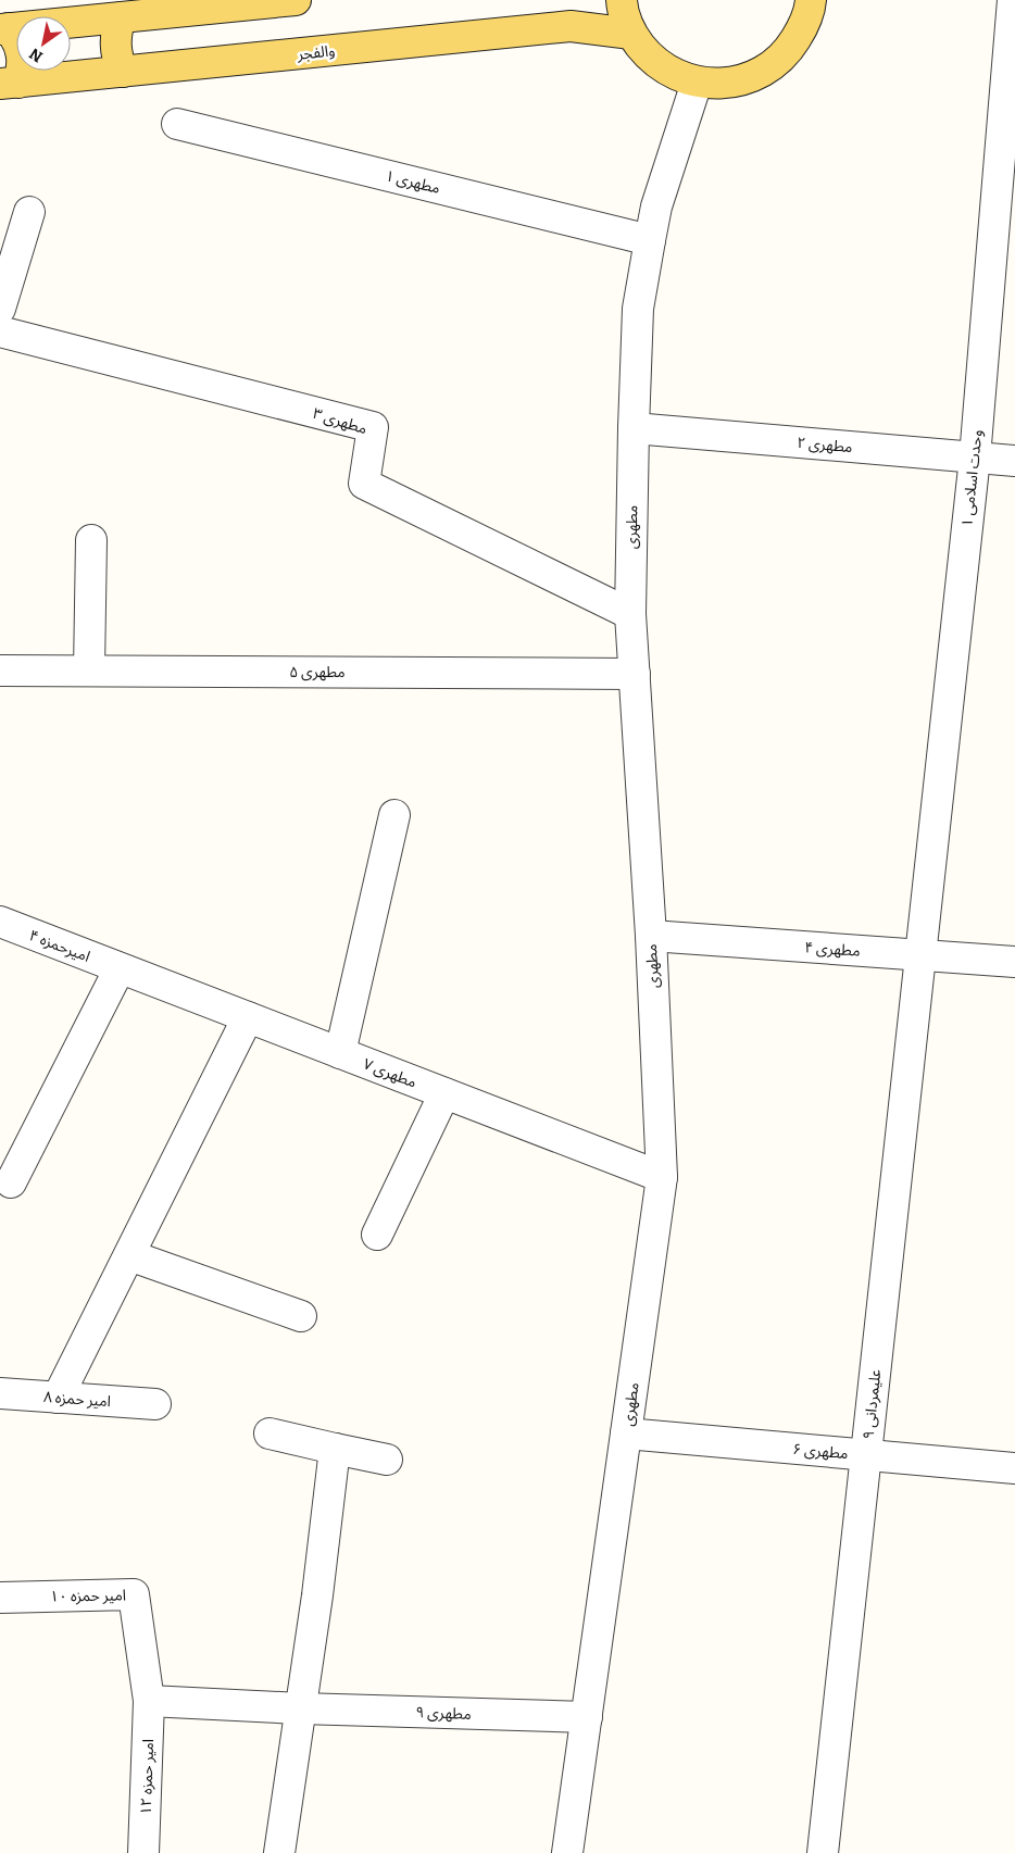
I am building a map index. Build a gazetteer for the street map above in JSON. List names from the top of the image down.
{
  "streets": {
    "main road": ["والفجر"],
    "street": [
      "مطهری ۱",
      "مطهری ۳",
      "مطهری ۲",
      "وحدت اسلامی ۱",
      "مطهری",
      "مطهری ۵",
      "امیرحمزه ۴",
      "مطهری ۴",
      "مطهری ۷",
      "امیر حمزه ۸",
      "علیمردانی ۹",
      "مطهری ۶",
      "امیر حمزه ۱۰",
      "مطهری ۹",
      "امیر حمزه ۱۲"
    ]
  },
  "crossings": [
    ["مطهری ۱", "مطهری"],
    ["مطهری ۳", "مطهری"],
    ["مطهری ۲", "وحدت اسلامی ۱"],
    ["مطهری ۲", "مطهری"],
    ["وحدت اسلامی ۱", "مطهری ۴"],
    ["وحدت اسلامی ۱", "علیمردانی ۹"],
    ["مطهری", "مطهری ۵"],
    ["مطهری", "مطهری ۴"],
    ["مطهری", "مطهری ۷"],
    ["مطهری", "مطهری ۶"],
    ["مطهری", "مطهری ۹"],
    ["امیرحمزه ۴", "مطهری ۷"],
    ["مطهری ۴", "علیمردانی ۹"],
    ["علیمردانی ۹", "مطهری ۶"],
    ["امیر حمزه ۱۰", "مطهری ۹"],
    ["امیر حمزه ۱۰", "امیر حمزه ۱۲"],
    ["مطهری ۹", "امیر حمزه ۱۲"]
  ],
  "north": "bottom left"
}
